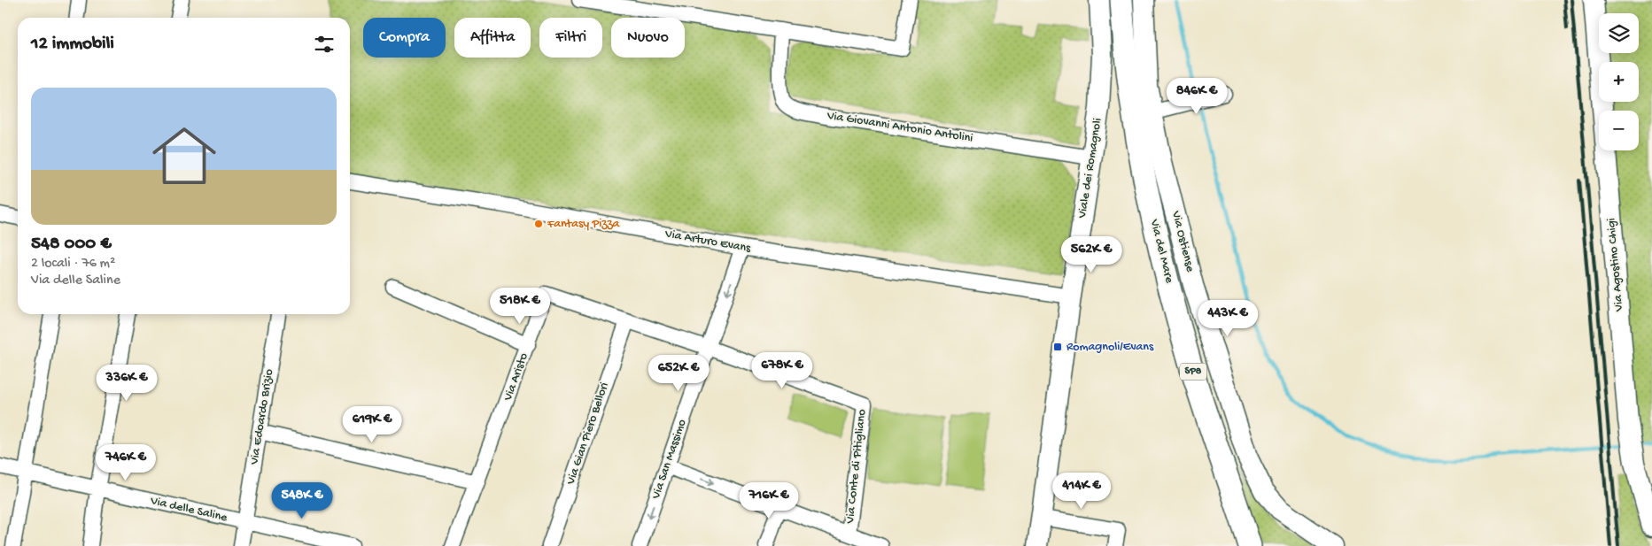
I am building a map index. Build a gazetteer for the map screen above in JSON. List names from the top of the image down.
{
  "streets": {
    "main road": [
      "Viale dei Romagnoli",
      "Via Ostiense",
      "Via del Mare",
      "Via Agostino Chigi",
      "SP8"
    ],
    "street": [
      "Via Giovanni Antonio Antolini",
      "Via Arturo Evans",
      "Via Aristo",
      "Via Edoardo Brizio",
      "Via Gian Piero Bellori",
      "Via San Massimo",
      "Via Conte di Pitigliano",
      "Via delle Saline"
    ]
  },
  "crossings": [
    ["Via Giovanni Antonio Antolini", "Viale dei Romagnoli"],
    ["Viale dei Romagnoli", "Via Arturo Evans"],
    ["Via Arturo Evans", "Via San Massimo"],
    ["Via Aristo", "Via Gian Piero Bellori"],
    ["Via Aristo", "Via San Massimo"],
    ["Via Aristo", "Via Conte di Pitigliano"],
    ["Via Edoardo Brizio", "Via delle Saline"],
    ["Via San Massimo", "Via Conte di Pitigliano"]
  ],
  "one_way": ["Via San Massimo"],
  "places": {
    "other": ["Fantasy Pizza"],
    "transit": ["Romagnoli/Evans"]
  },
  "page": {
    "map_buttons": ["+", "−"],
    "chip": [
      "Compra",
      "Affitta",
      "Filtri",
      "Nuovo"
    ],
    "heading": "12 immobili",
    "list": [
      {
        "name": "548 000 €",
        "note": "2 locali · 76 m² · Via delle Saline"
      }
    ],
    "price": [
      "846K €",
      "562K €",
      "518K €",
      "443K €",
      "678K €",
      "652K €",
      "336K €",
      "619K €",
      "746K €",
      "414K €",
      "548K €",
      "716K €"
    ]
  }
}
